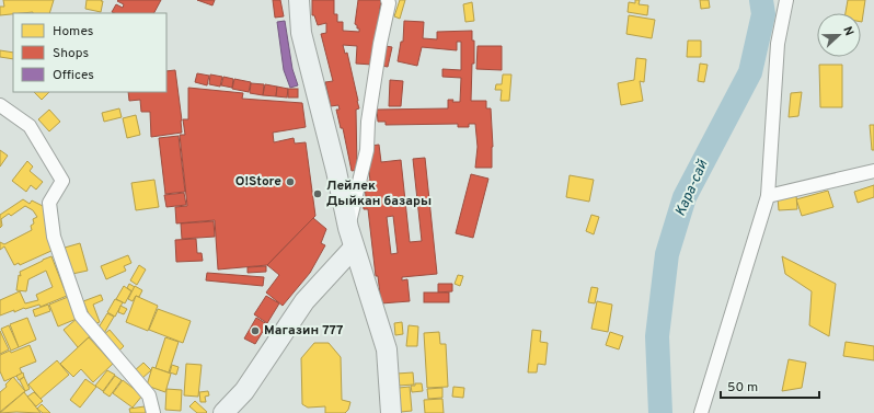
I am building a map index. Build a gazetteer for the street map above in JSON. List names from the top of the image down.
{
  "water": ["Кара-сай"],
  "places": ["O!Store", "Лейлек Дыйкан базары", "Магазин 777"],
  "legend": ["Homes", "Shops", "Offices"],
  "scale_bar": "50 m",
  "north": "right"
}
